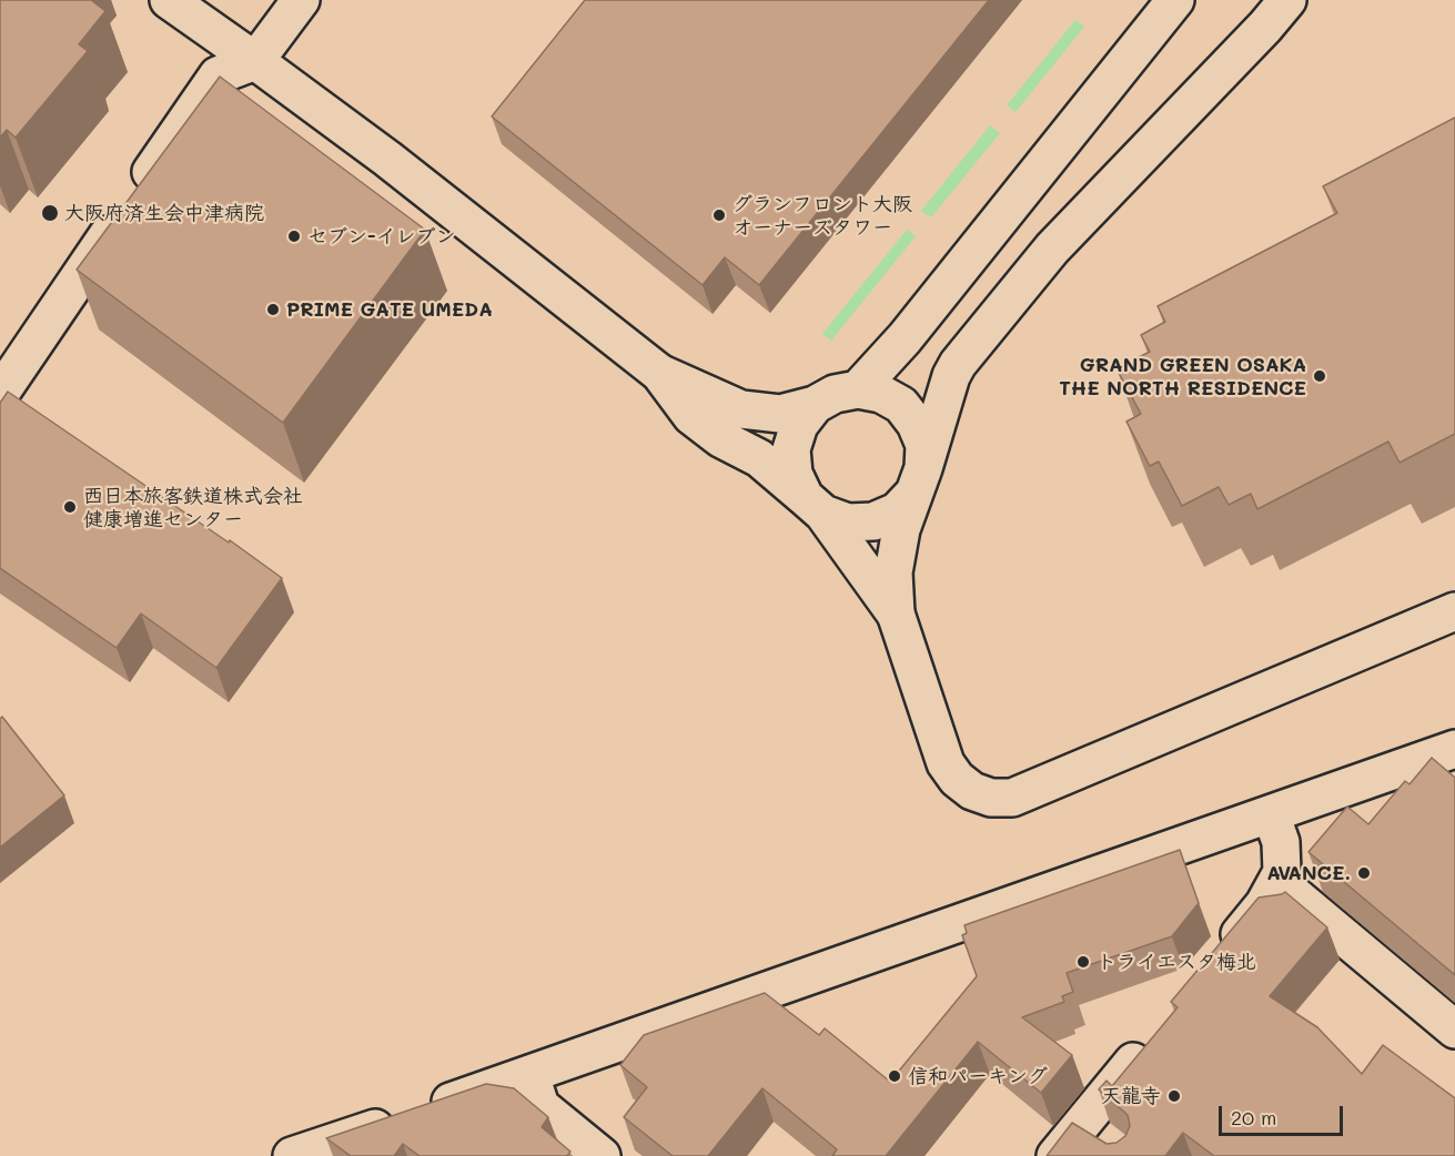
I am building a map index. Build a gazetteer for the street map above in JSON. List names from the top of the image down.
{
  "places": [
    "大阪府済生会中津病院",
    "グランフロント大阪 オーナーズタワー",
    "セブン-イレブン",
    "PRIME GATE UMEDA",
    "GRAND GREEN OSAKA THE NORTH RESIDENCE",
    "西日本旅客鉄道株式会社 健康増進センター",
    "AVANCE.",
    "トライエスタ梅北",
    "信和パーキング",
    "天龍寺"
  ],
  "scale_bar": "20 m"
}
